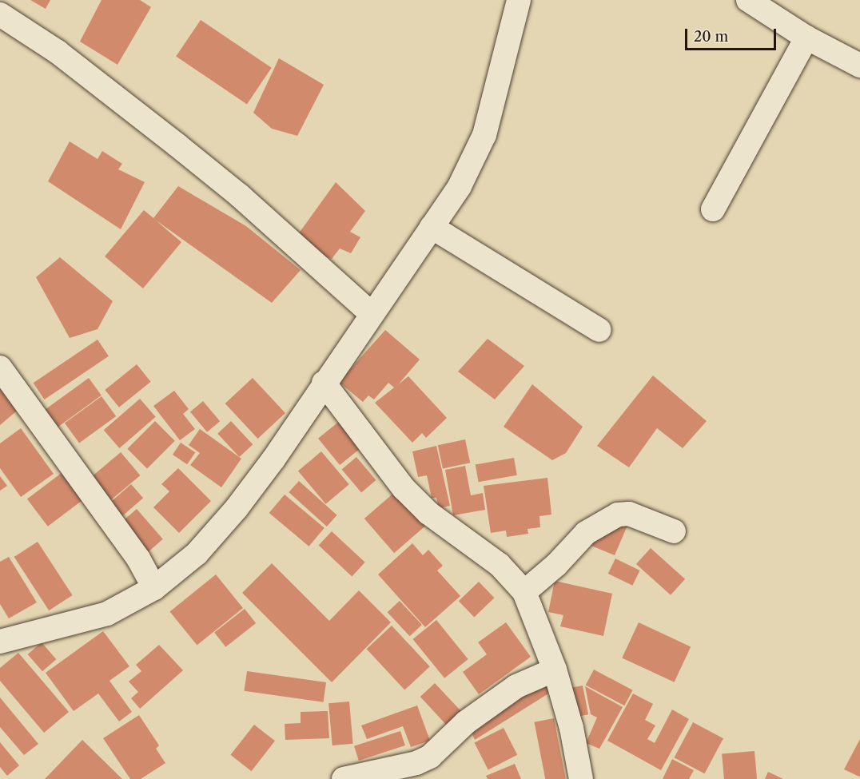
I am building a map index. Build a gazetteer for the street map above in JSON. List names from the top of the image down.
{
  "scale_bar": "20 m"
}
